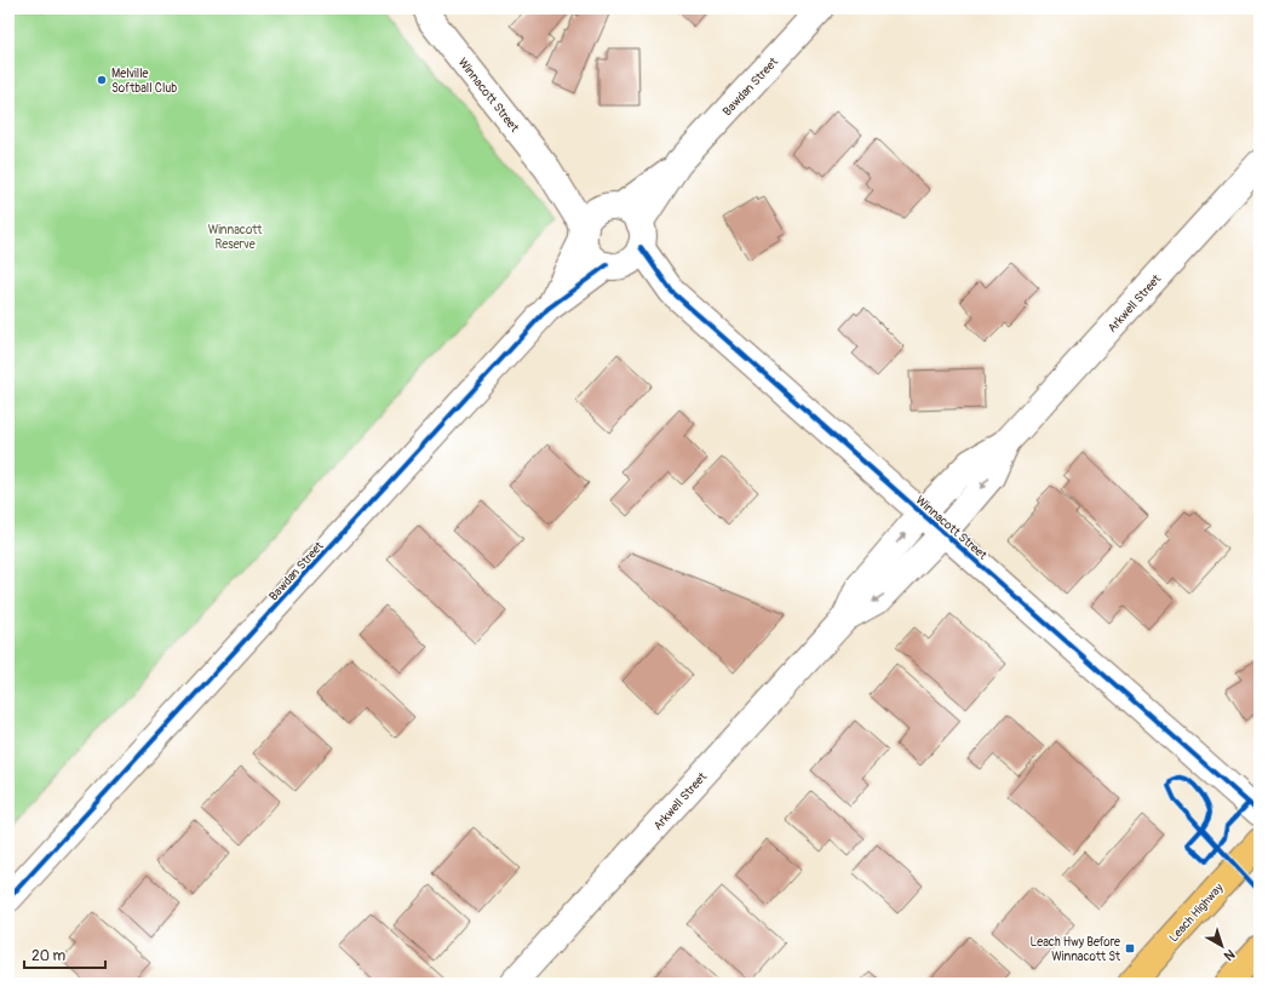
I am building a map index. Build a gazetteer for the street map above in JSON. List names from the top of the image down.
{
  "streets": {
    "highway": ["Leach Highway"],
    "street": ["Bawdan Street", "Winnacott Street", "Arkwell Street"]
  },
  "crossings": [
    ["Bawdan Street", "Winnacott Street"],
    ["Winnacott Street", "Arkwell Street"]
  ],
  "parks": ["Winnacott Reserve"],
  "places": {
    "other": ["Melville Softball Club"],
    "transit": ["Leach Hwy Before Winnacott St"]
  },
  "scale_bar": "20 m",
  "north": "bottom right"
}
